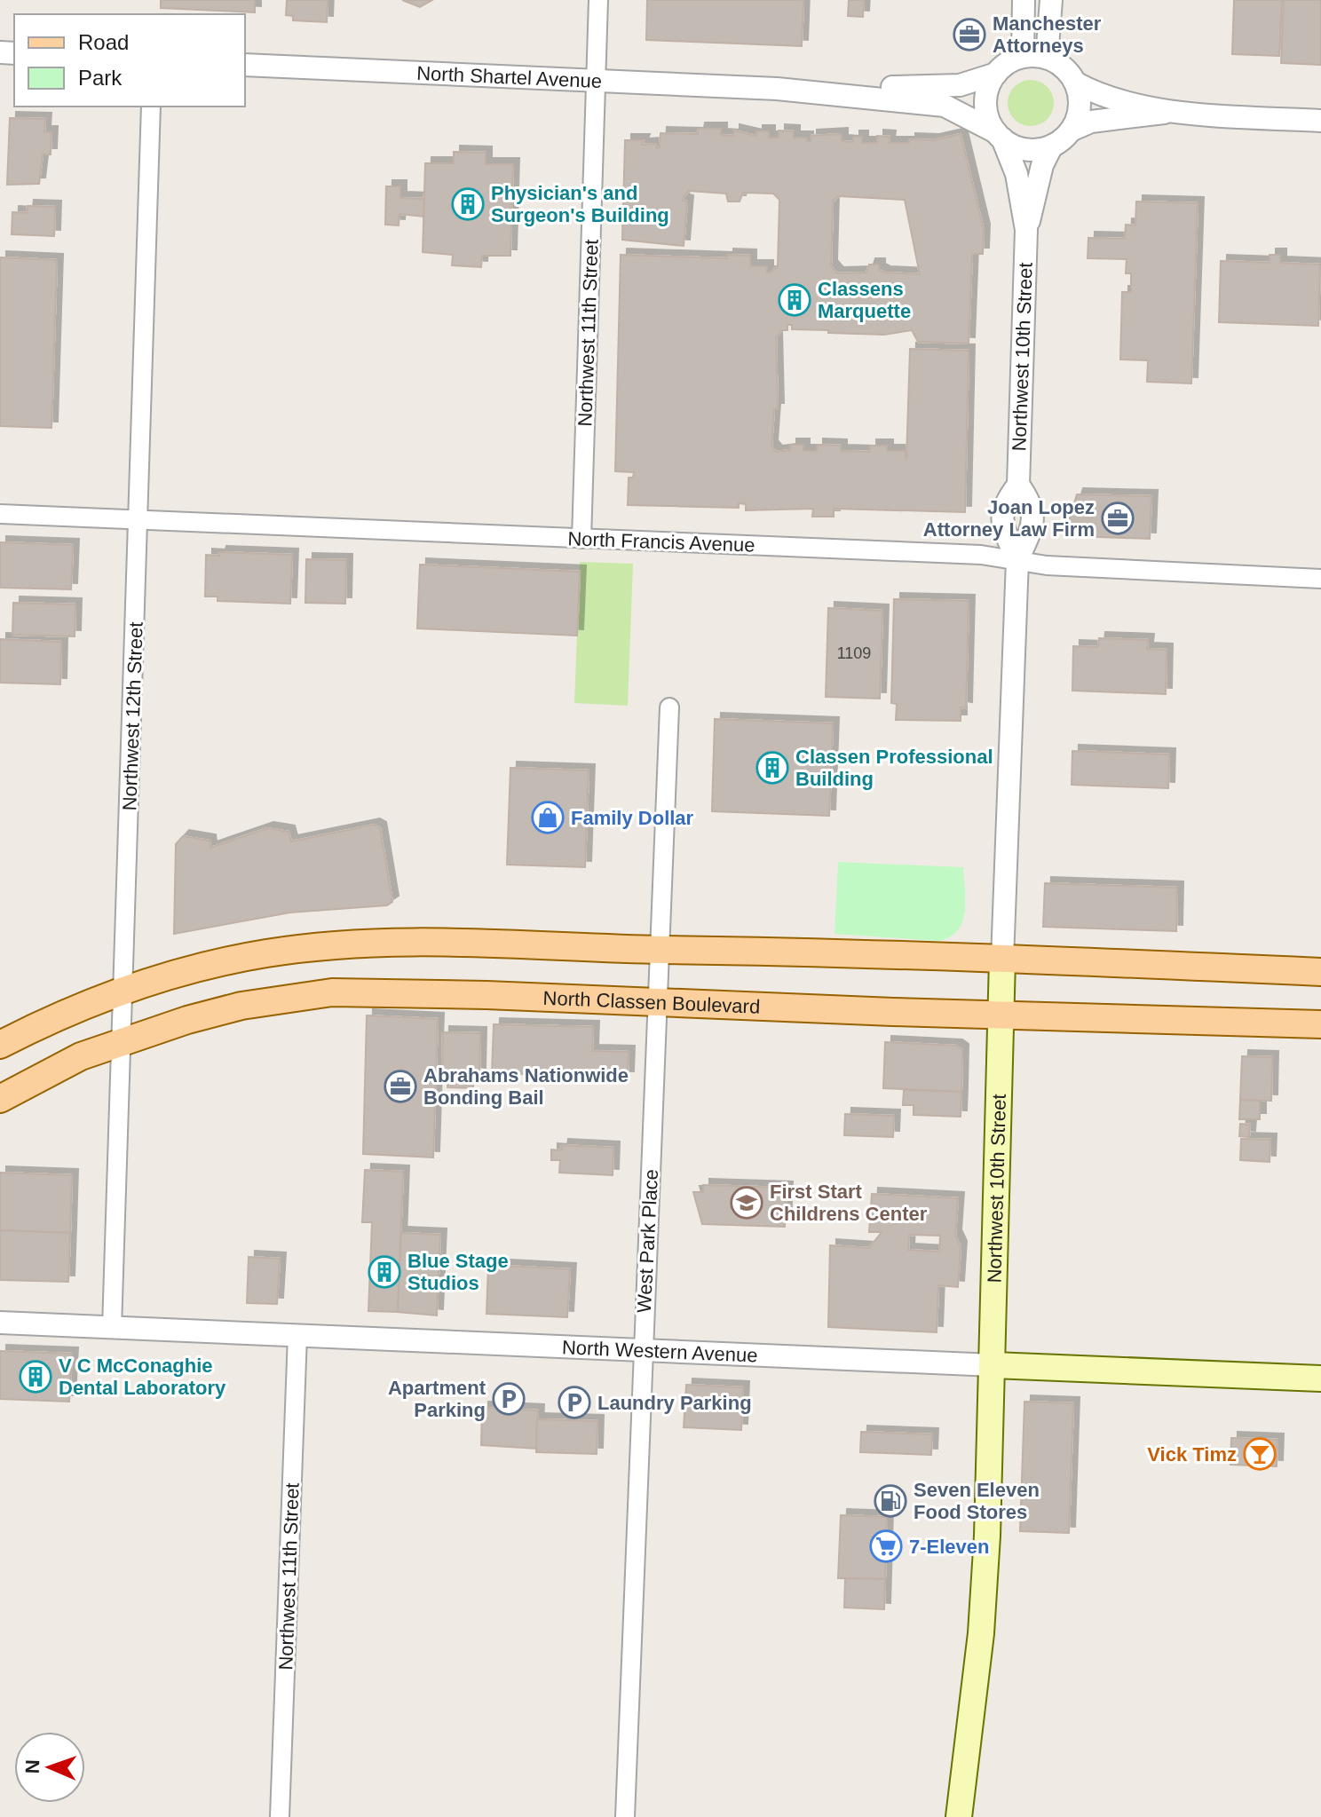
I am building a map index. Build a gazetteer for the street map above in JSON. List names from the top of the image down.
{
  "streets": {
    "main road": ["Northwest 10th Street", "North Classen Boulevard", "North Western Avenue"],
    "street": [
      "North Shartel Avenue",
      "Northwest 11th Street",
      "North Francis Avenue",
      "Northwest 12th Street",
      "West Park Place"
    ]
  },
  "crossings": [
    ["North Shartel Avenue", "Northwest 11th Street"],
    ["North Shartel Avenue", "Northwest 10th Street"],
    ["Northwest 11th Street", "North Francis Avenue"],
    ["Northwest 11th Street", "North Western Avenue"],
    ["Northwest 10th Street", "North Francis Avenue"],
    ["Northwest 10th Street", "North Classen Boulevard"],
    ["Northwest 10th Street", "North Western Avenue"],
    ["North Francis Avenue", "Northwest 12th Street"],
    ["Northwest 12th Street", "North Classen Boulevard"],
    ["Northwest 12th Street", "North Western Avenue"],
    ["North Classen Boulevard", "West Park Place"],
    ["West Park Place", "North Western Avenue"]
  ],
  "places": {
    "office": ["Manchester Attorneys", "Joan Lopez Attorney Law Firm", "Abrahams Nationwide Bonding Bail"],
    "building": [
      "Physician's and Surgeon's Building",
      "Classens Marquette",
      "Classen Professional Building",
      "Blue Stage Studios",
      "V C McConaghie Dental Laboratory"
    ],
    "shop": ["Family Dollar"],
    "school or university": ["First Start Childrens Center"],
    "parking": ["Apartment Parking", "Laundry Parking"],
    "bar": ["Vick Timz"],
    "fuel station": ["Seven Eleven Food Stores"],
    "supermarket": ["7-Eleven"]
  },
  "house_numbers": ["1109"],
  "legend": ["Road", "Park"],
  "north": "left"
}
